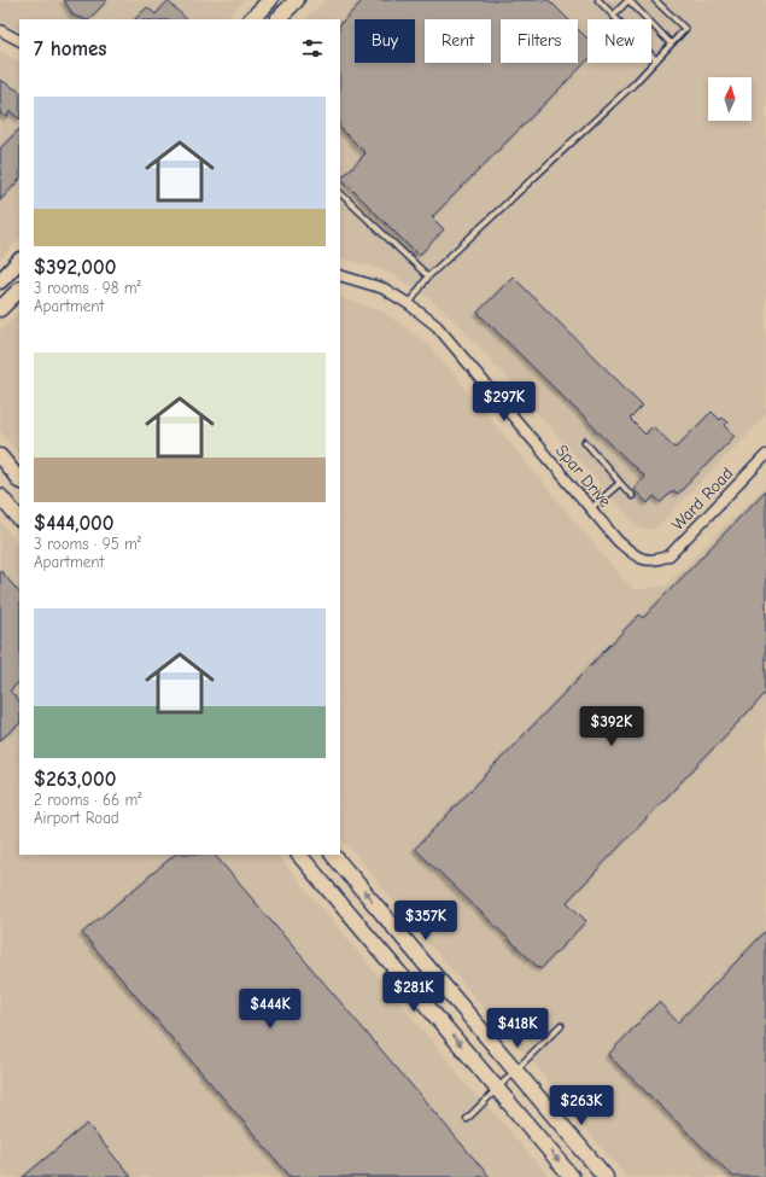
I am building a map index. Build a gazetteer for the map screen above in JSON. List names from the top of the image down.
{
  "streets": {
    "street": ["Spar Drive", "Ward Road"]
  },
  "crossings": [
    ["Spar Drive", "Ward Road"]
  ],
  "north": "top",
  "page": {
    "chip": [
      "Buy",
      "Rent",
      "Filters",
      "New"
    ],
    "heading": "7 homes",
    "list": [
      {
        "name": "$392,000",
        "note": "3 rooms · 98 m² · Apartment"
      },
      {
        "name": "$444,000",
        "note": "3 rooms · 95 m² · Apartment"
      },
      {
        "name": "$263,000",
        "note": "2 rooms · 66 m² · Airport Road"
      }
    ],
    "price": [
      "$297K",
      "$392K",
      "$357K",
      "$281K",
      "$444K",
      "$418K",
      "$263K"
    ]
  }
}
